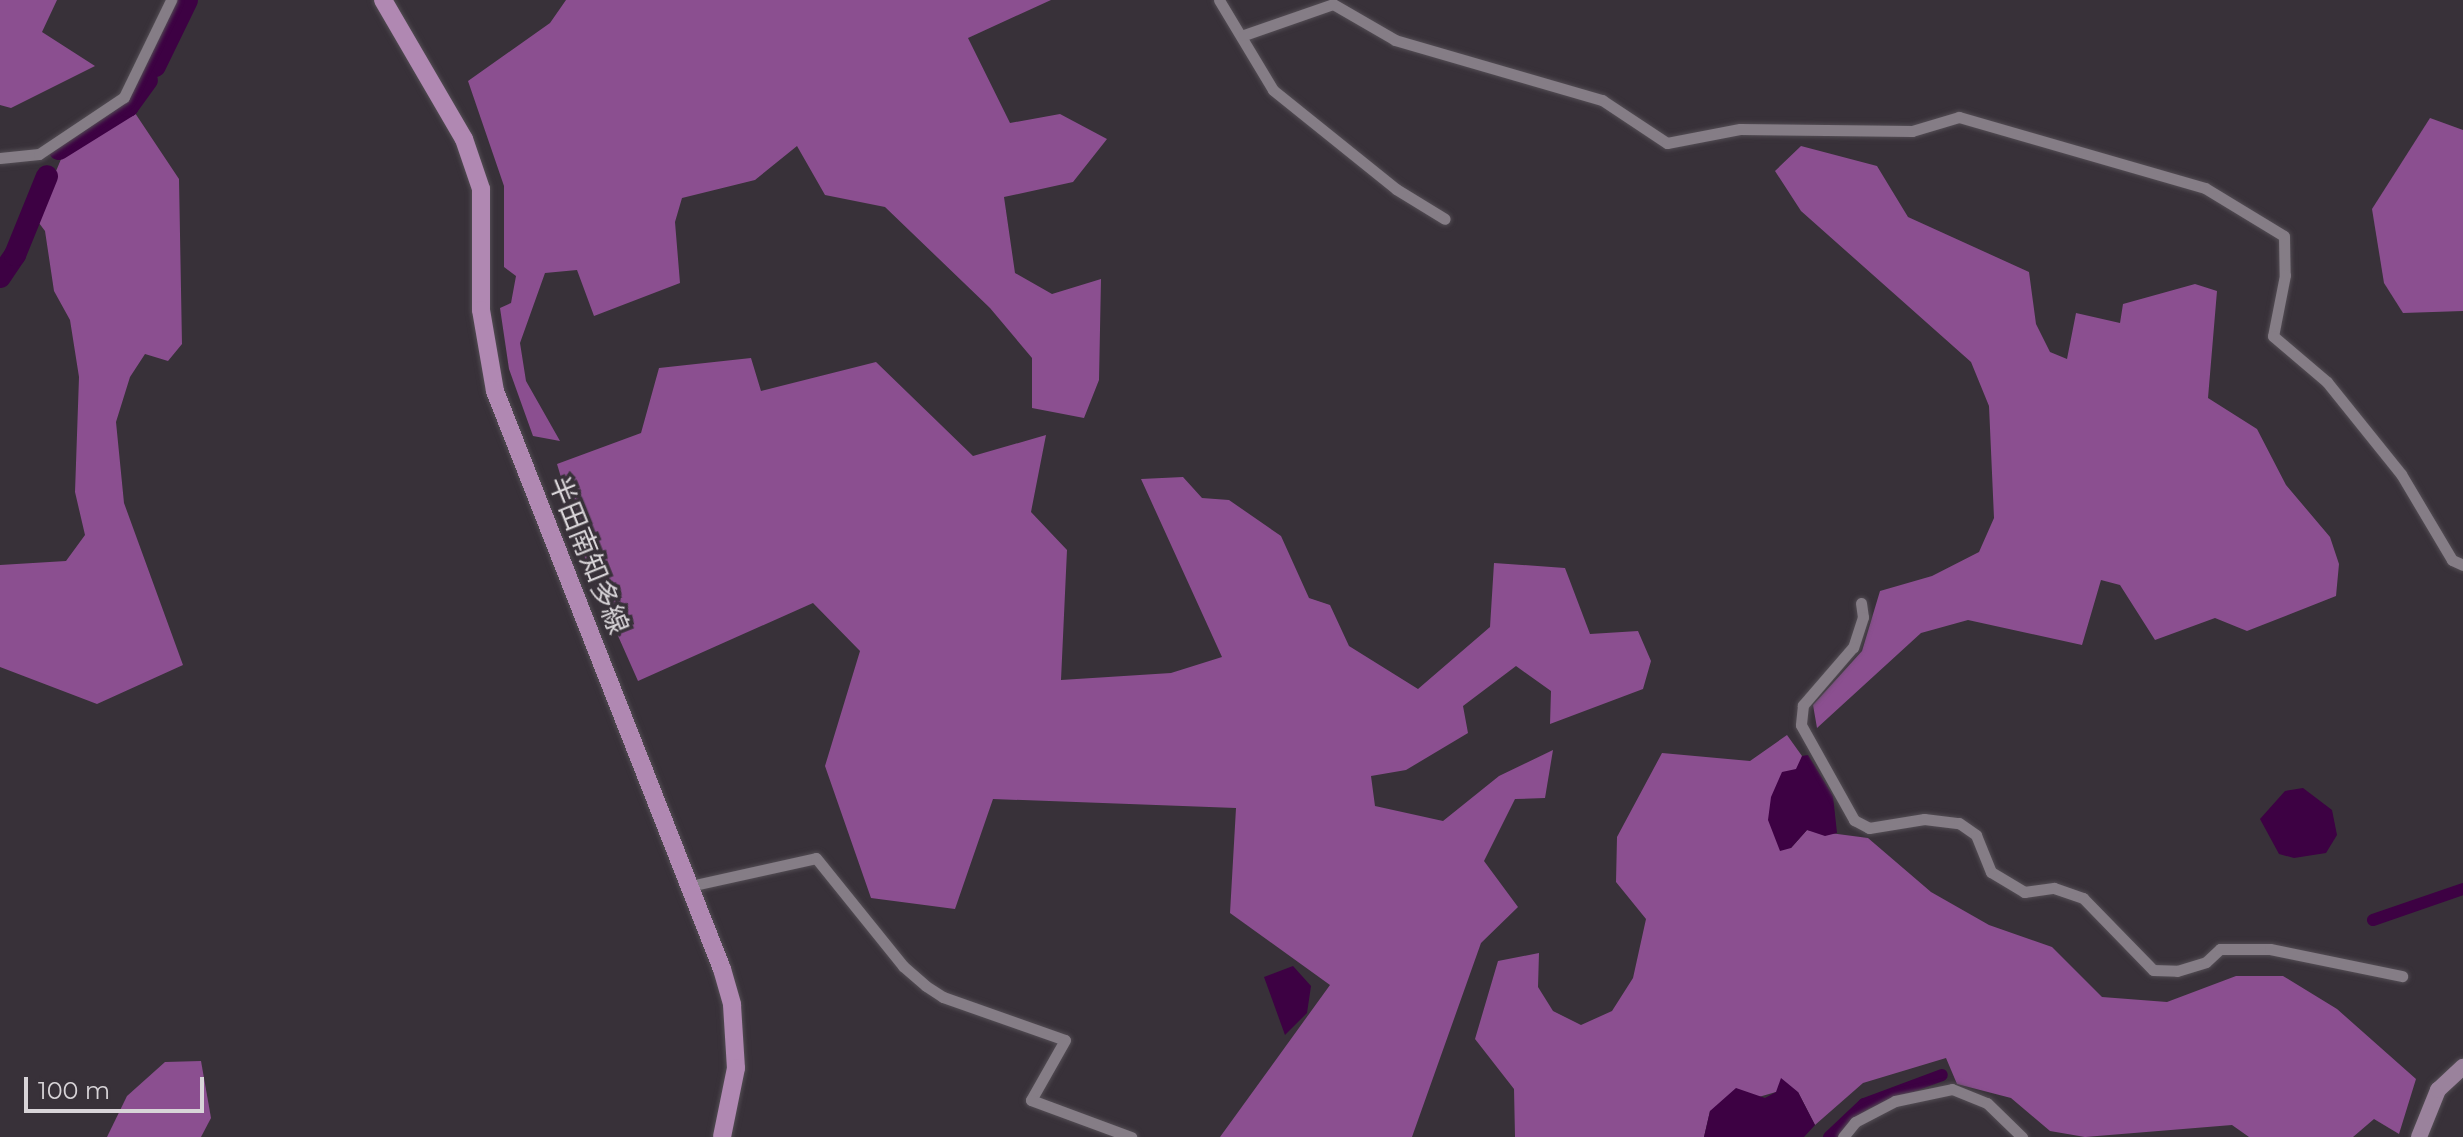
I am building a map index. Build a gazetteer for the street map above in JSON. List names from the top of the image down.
{
  "streets": {
    "main road": ["半田南知多線"]
  },
  "scale_bar": "100 m"
}
